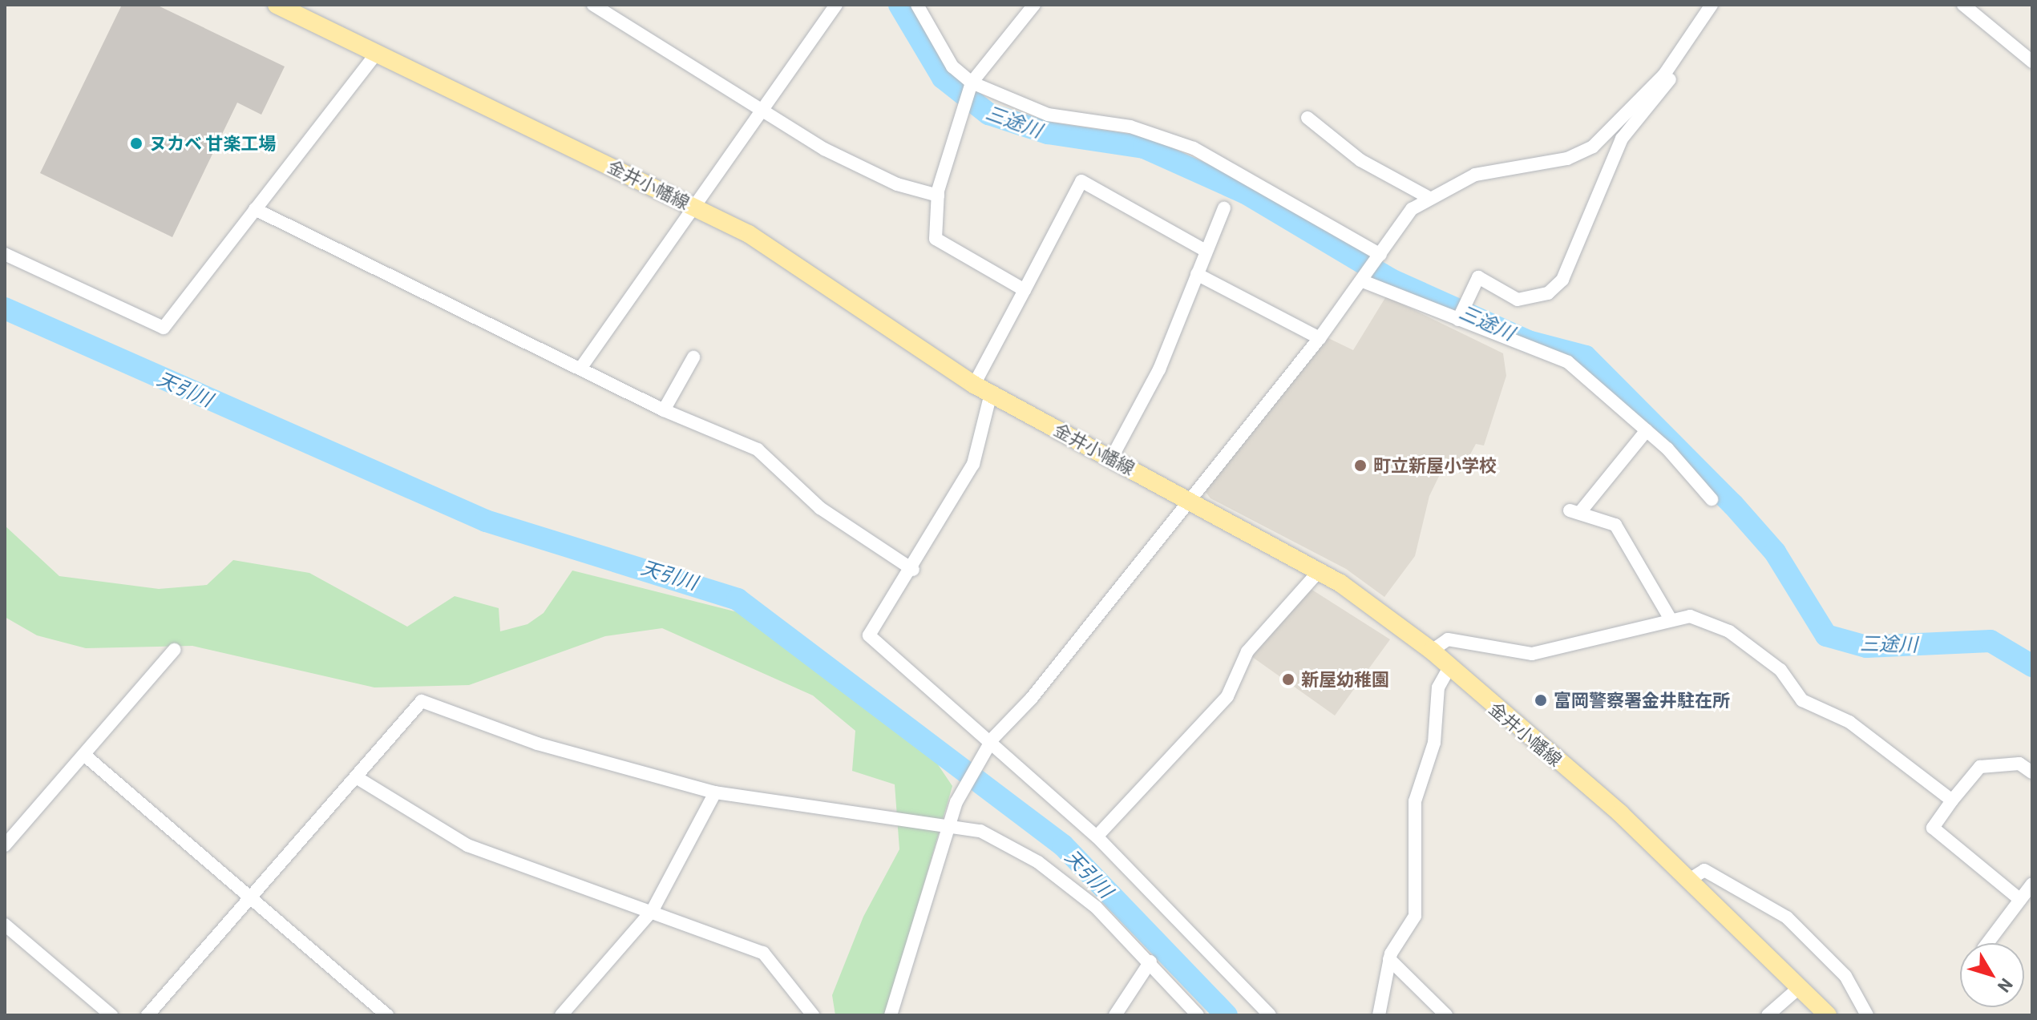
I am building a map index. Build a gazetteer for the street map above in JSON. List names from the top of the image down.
{
  "streets": {
    "main road": ["金井小幡線"]
  },
  "water": ["三途川", "天引川"],
  "places": [
    "ヌカベ 甘楽工場",
    "町立新屋小学校",
    "新屋幼稚園",
    "富岡警察署金井駐在所"
  ],
  "north": "bottom right"
}
